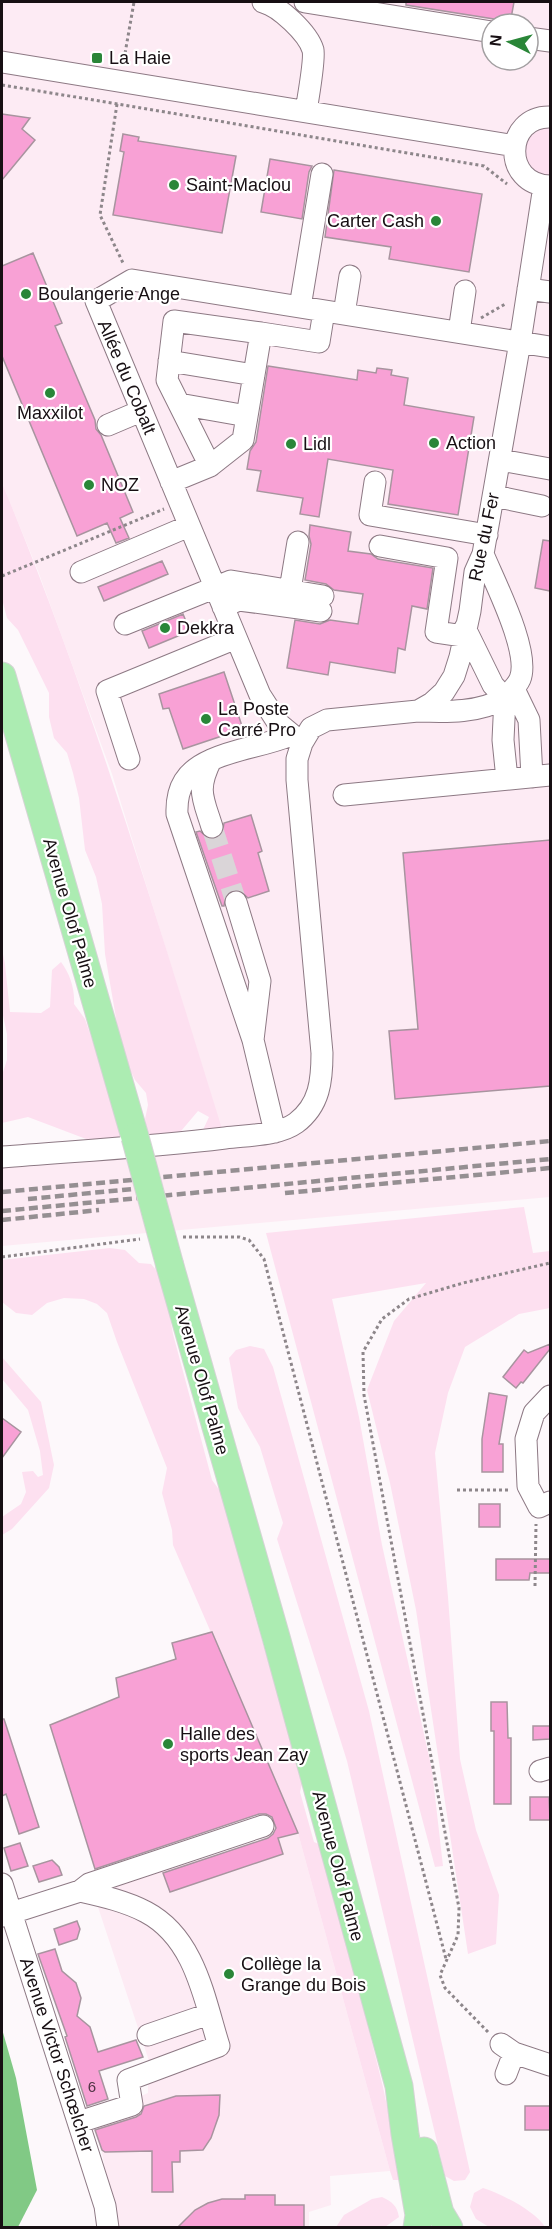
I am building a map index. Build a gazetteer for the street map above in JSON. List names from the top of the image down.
{
  "streets": {
    "main road": ["Avenue Olof Palme"],
    "street": ["Allée du Cobalt", "Rue du Fer", "Avenue Victor Schœlcher"]
  },
  "crossings": [
    ["Allée du Cobalt", "Rue du Fer"]
  ],
  "places": {
    "transit": ["La Haie"],
    "other": [
      "Saint-Maclou",
      "Carter Cash",
      "Boulangerie Ange",
      "Maxxilot",
      "Action",
      "Lidl",
      "NOZ",
      "Dekkra",
      "La Poste Carré Pro",
      "Halle des sports Jean Zay",
      "Collège la Grange du Bois"
    ]
  },
  "house_numbers": ["6"],
  "north": "left"
}
